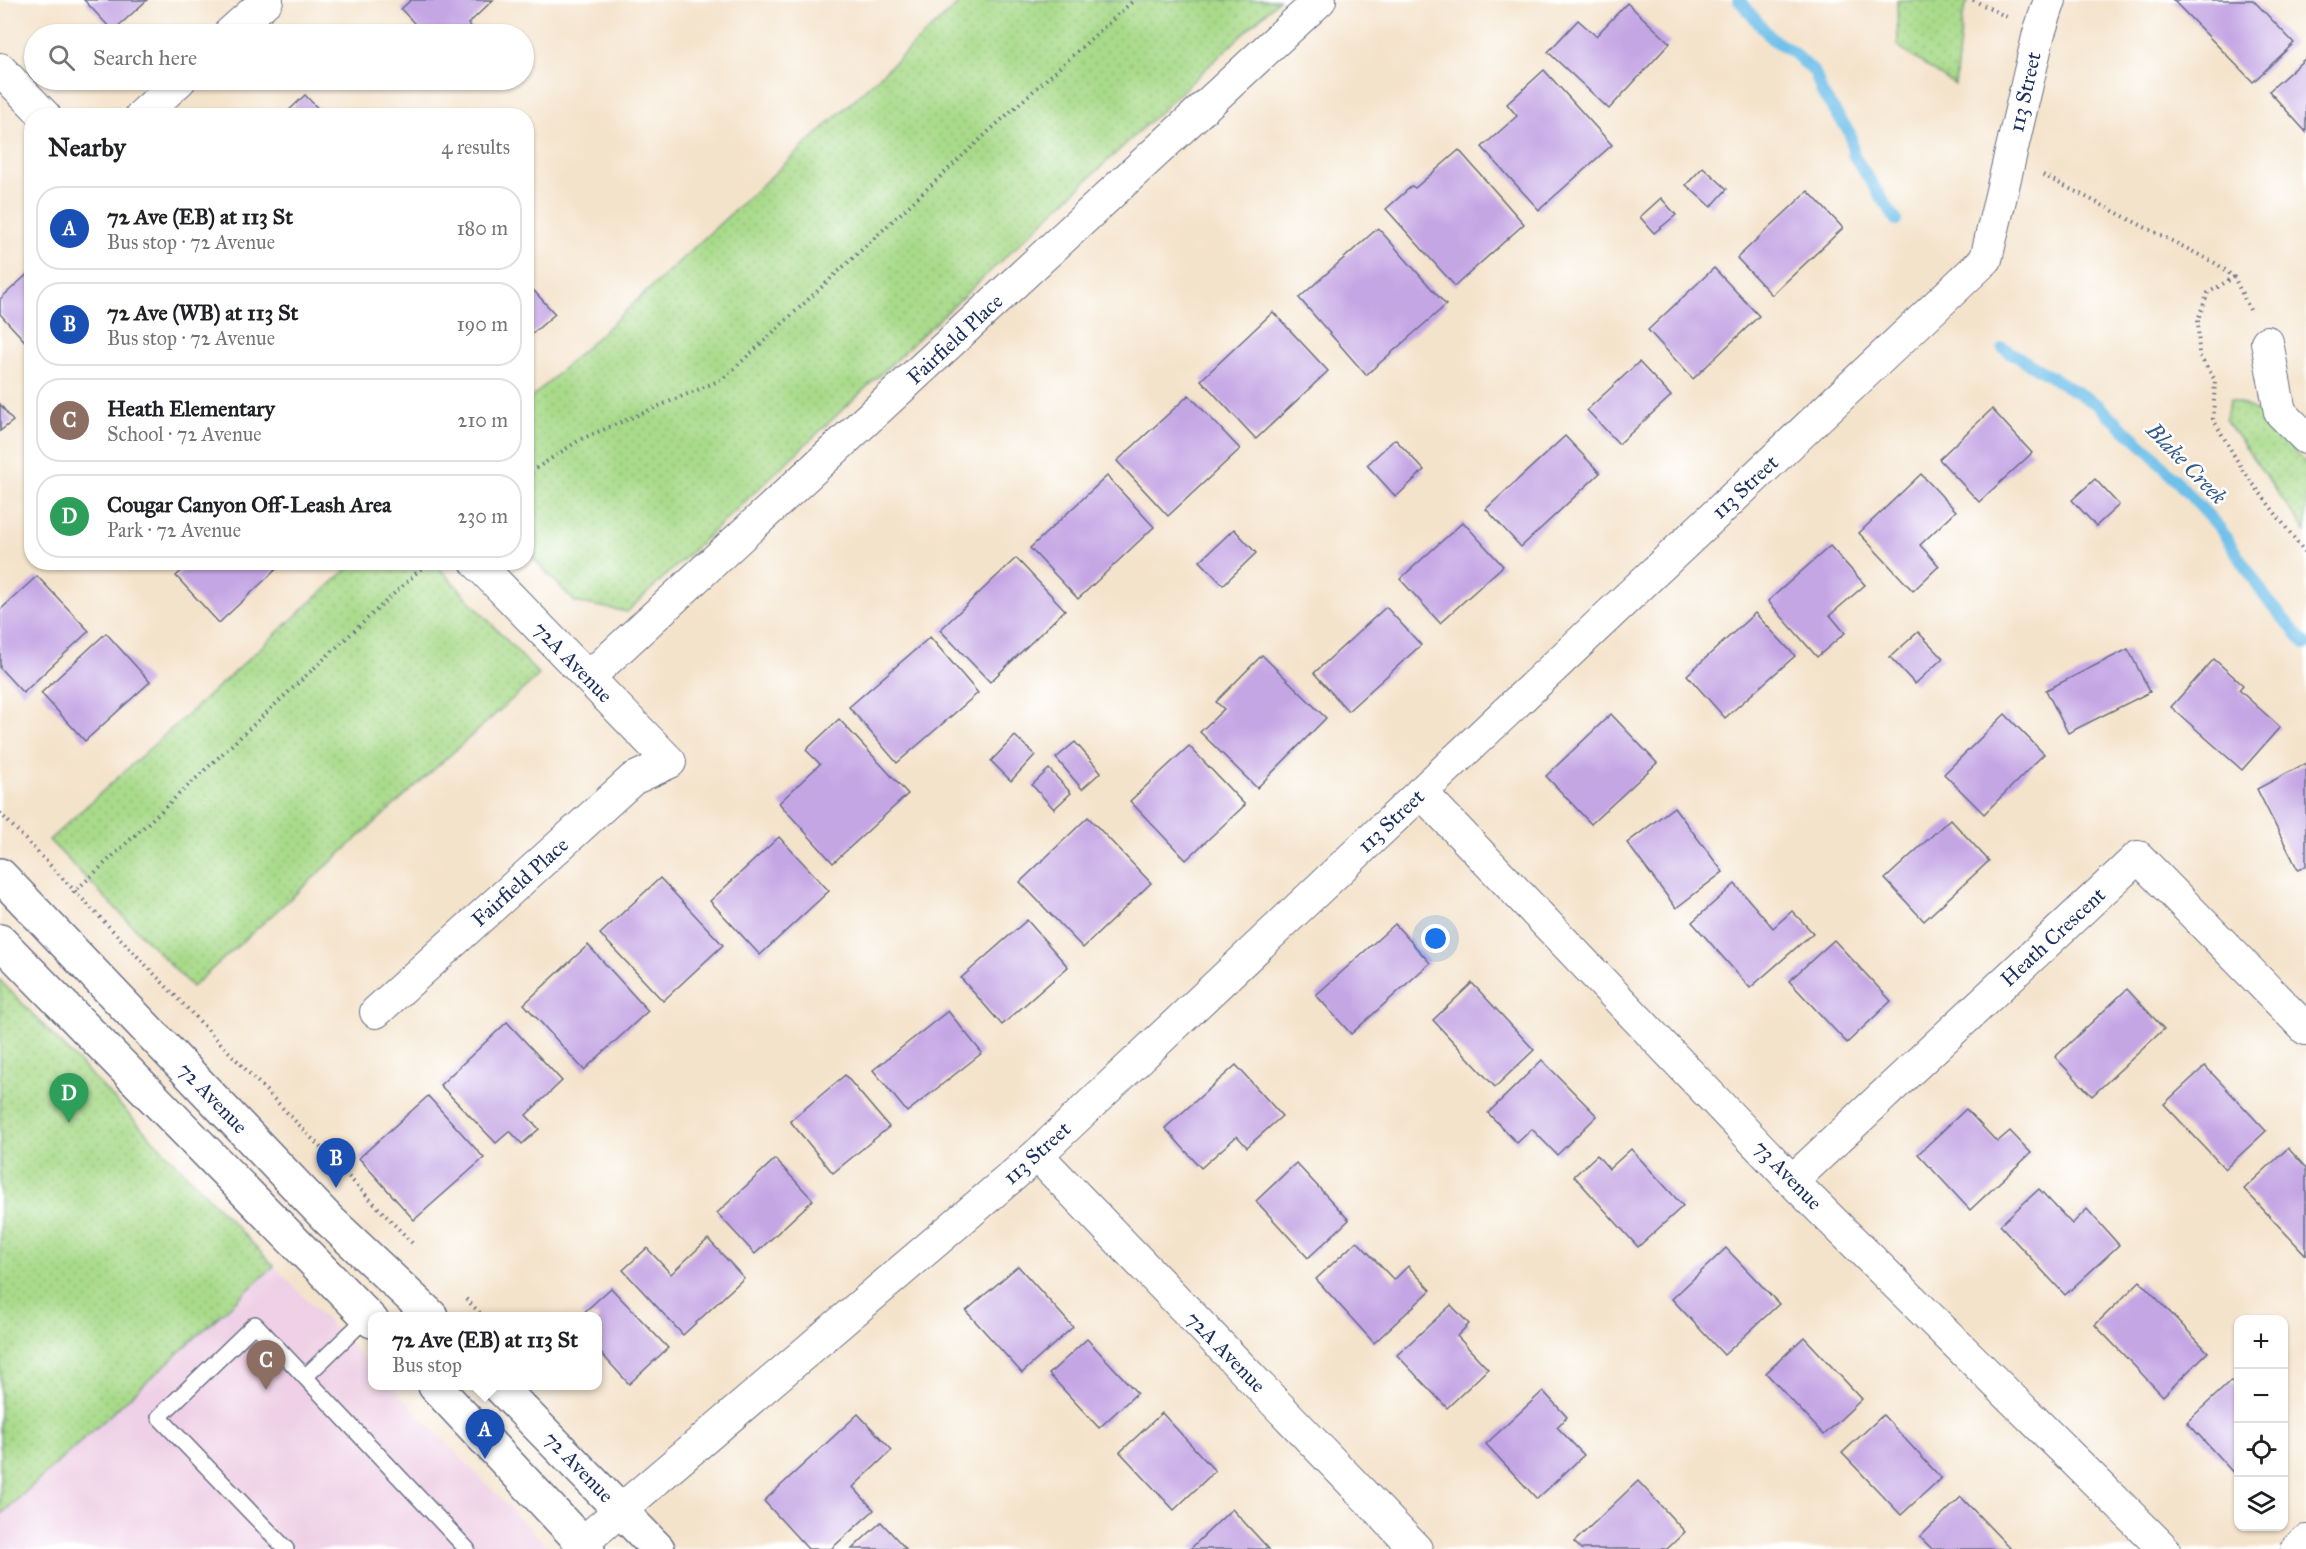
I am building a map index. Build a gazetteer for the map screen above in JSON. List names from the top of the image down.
{
  "streets": {
    "main road": ["72 Avenue"],
    "street": [
      "113 Street",
      "Fairfield Place",
      "72A Avenue",
      "Heath Crescent",
      "73 Avenue"
    ]
  },
  "crossings": [
    ["113 Street", "72A Avenue"],
    ["113 Street", "72 Avenue"],
    ["113 Street", "73 Avenue"],
    ["Fairfield Place", "72A Avenue"],
    ["Heath Crescent", "73 Avenue"]
  ],
  "water": ["Blake Creek"],
  "page": {
    "search": "Search here",
    "heading": ["Nearby", "4 results"],
    "list": [
      {
        "mark": "A",
        "name": "72 Ave (EB) at 113 St",
        "note": "Bus stop · 72 Avenue",
        "value": "180 m"
      },
      {
        "mark": "B",
        "name": "72 Ave (WB) at 113 St",
        "note": "Bus stop · 72 Avenue",
        "value": "190 m"
      },
      {
        "mark": "C",
        "name": "Heath Elementary",
        "note": "School · 72 Avenue",
        "value": "210 m"
      },
      {
        "mark": "D",
        "name": "Cougar Canyon Off-Leash Area",
        "note": "Park · 72 Avenue",
        "value": "230 m"
      }
    ],
    "pins": [
      "D",
      "B",
      "C",
      "A"
    ],
    "popup": ["72 Ave (EB) at 113 St", "Bus stop"],
    "map_buttons": ["+", "−"]
  }
}
